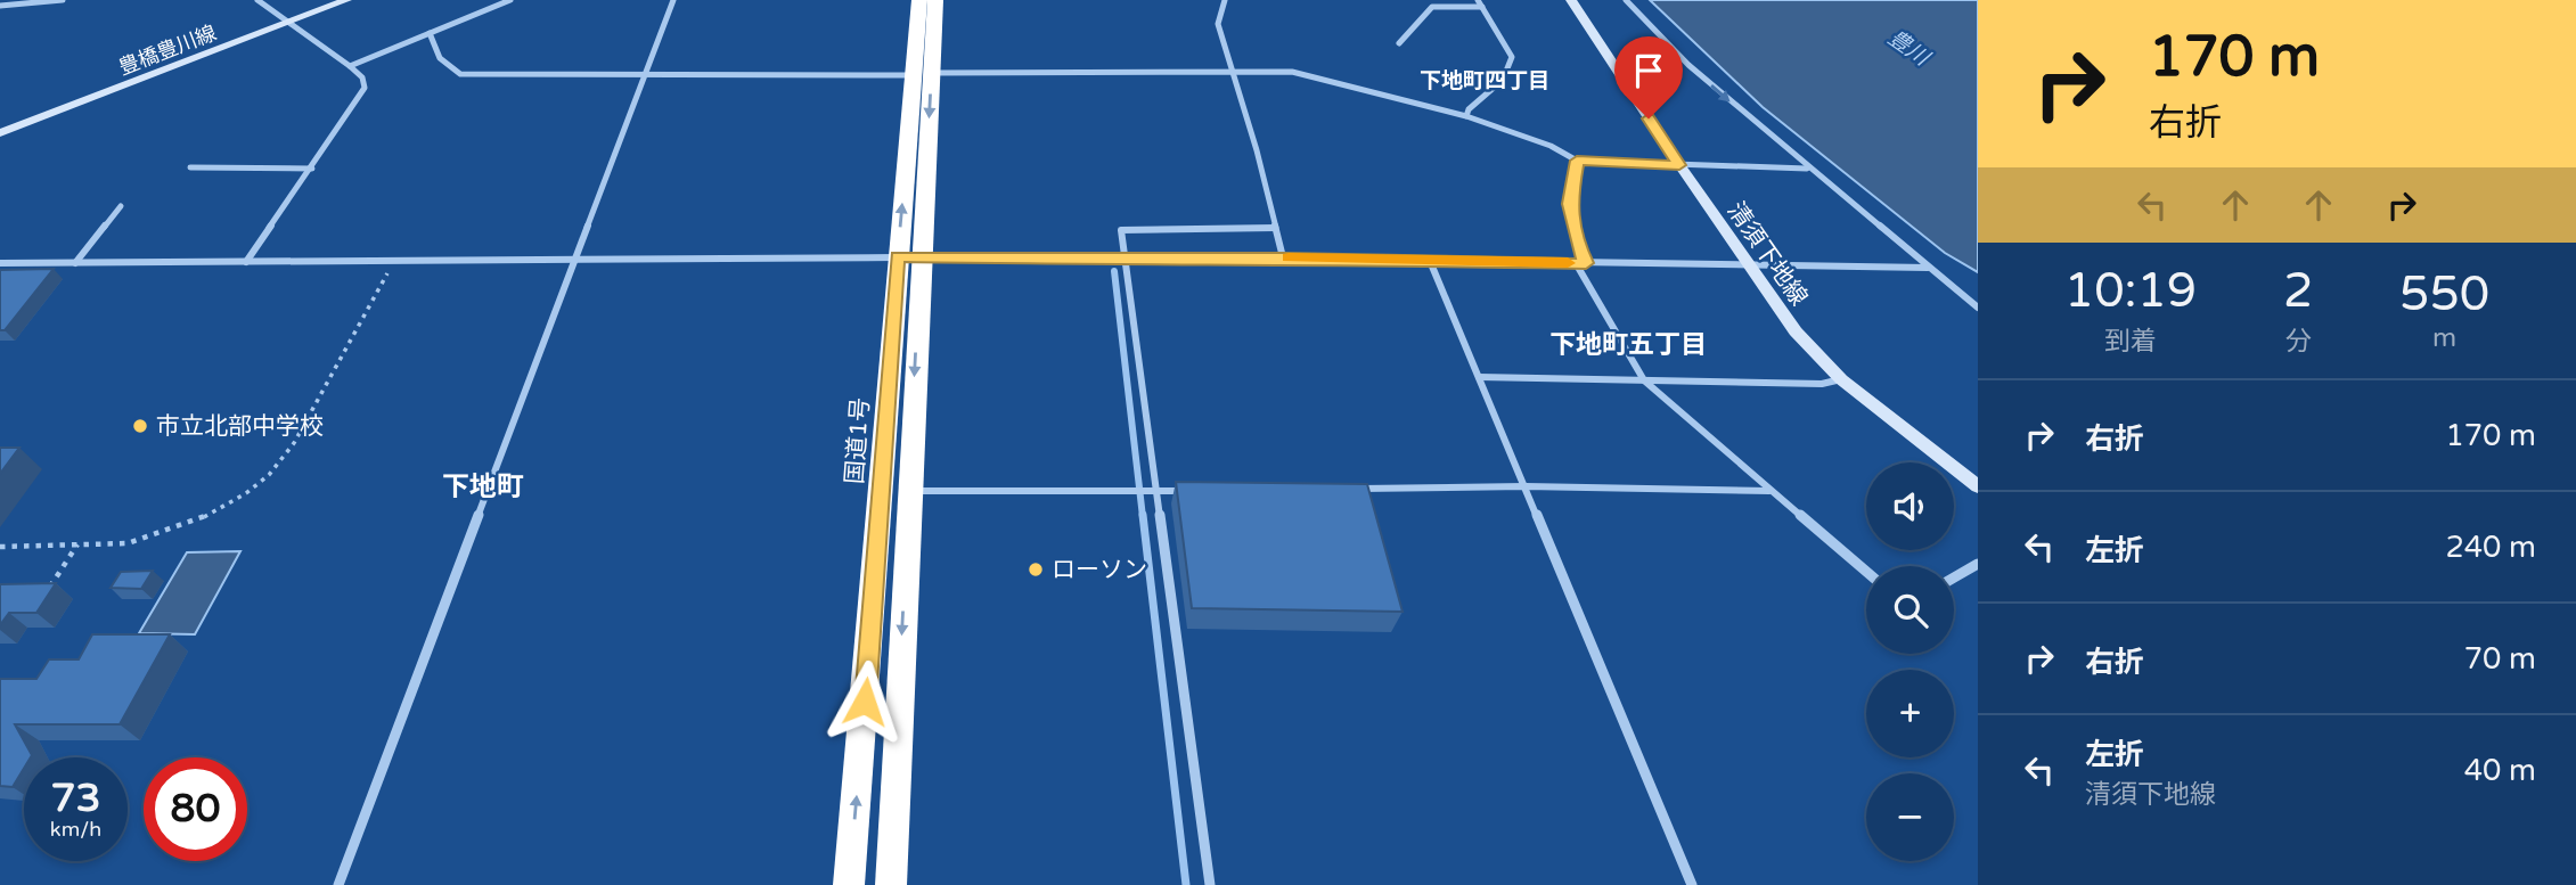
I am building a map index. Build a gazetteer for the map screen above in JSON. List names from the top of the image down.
{
  "streets": {
    "highway": ["国道1号"],
    "main road": ["豊橋豊川線", "清須下地線"]
  },
  "districts": ["下地町四丁目", "下地町五丁目", "下地町"],
  "water": ["豊川"],
  "places": ["市立北部中学校", "ローソン"],
  "page": {
    "turn": ["170 m", "右折"],
    "eta": [
      "10:19",
      "到着",
      "2",
      "分",
      "550",
      "m"
    ],
    "list": [
      {
        "name": "右折",
        "value": "170 m"
      },
      {
        "name": "左折",
        "value": "240 m"
      },
      {
        "name": "右折",
        "value": "70 m"
      },
      {
        "name": "左折",
        "note": "清須下地線",
        "value": "40 m"
      }
    ],
    "map_buttons": ["+", "−"],
    "speed": "73 km/h",
    "limit": "80"
  }
}
